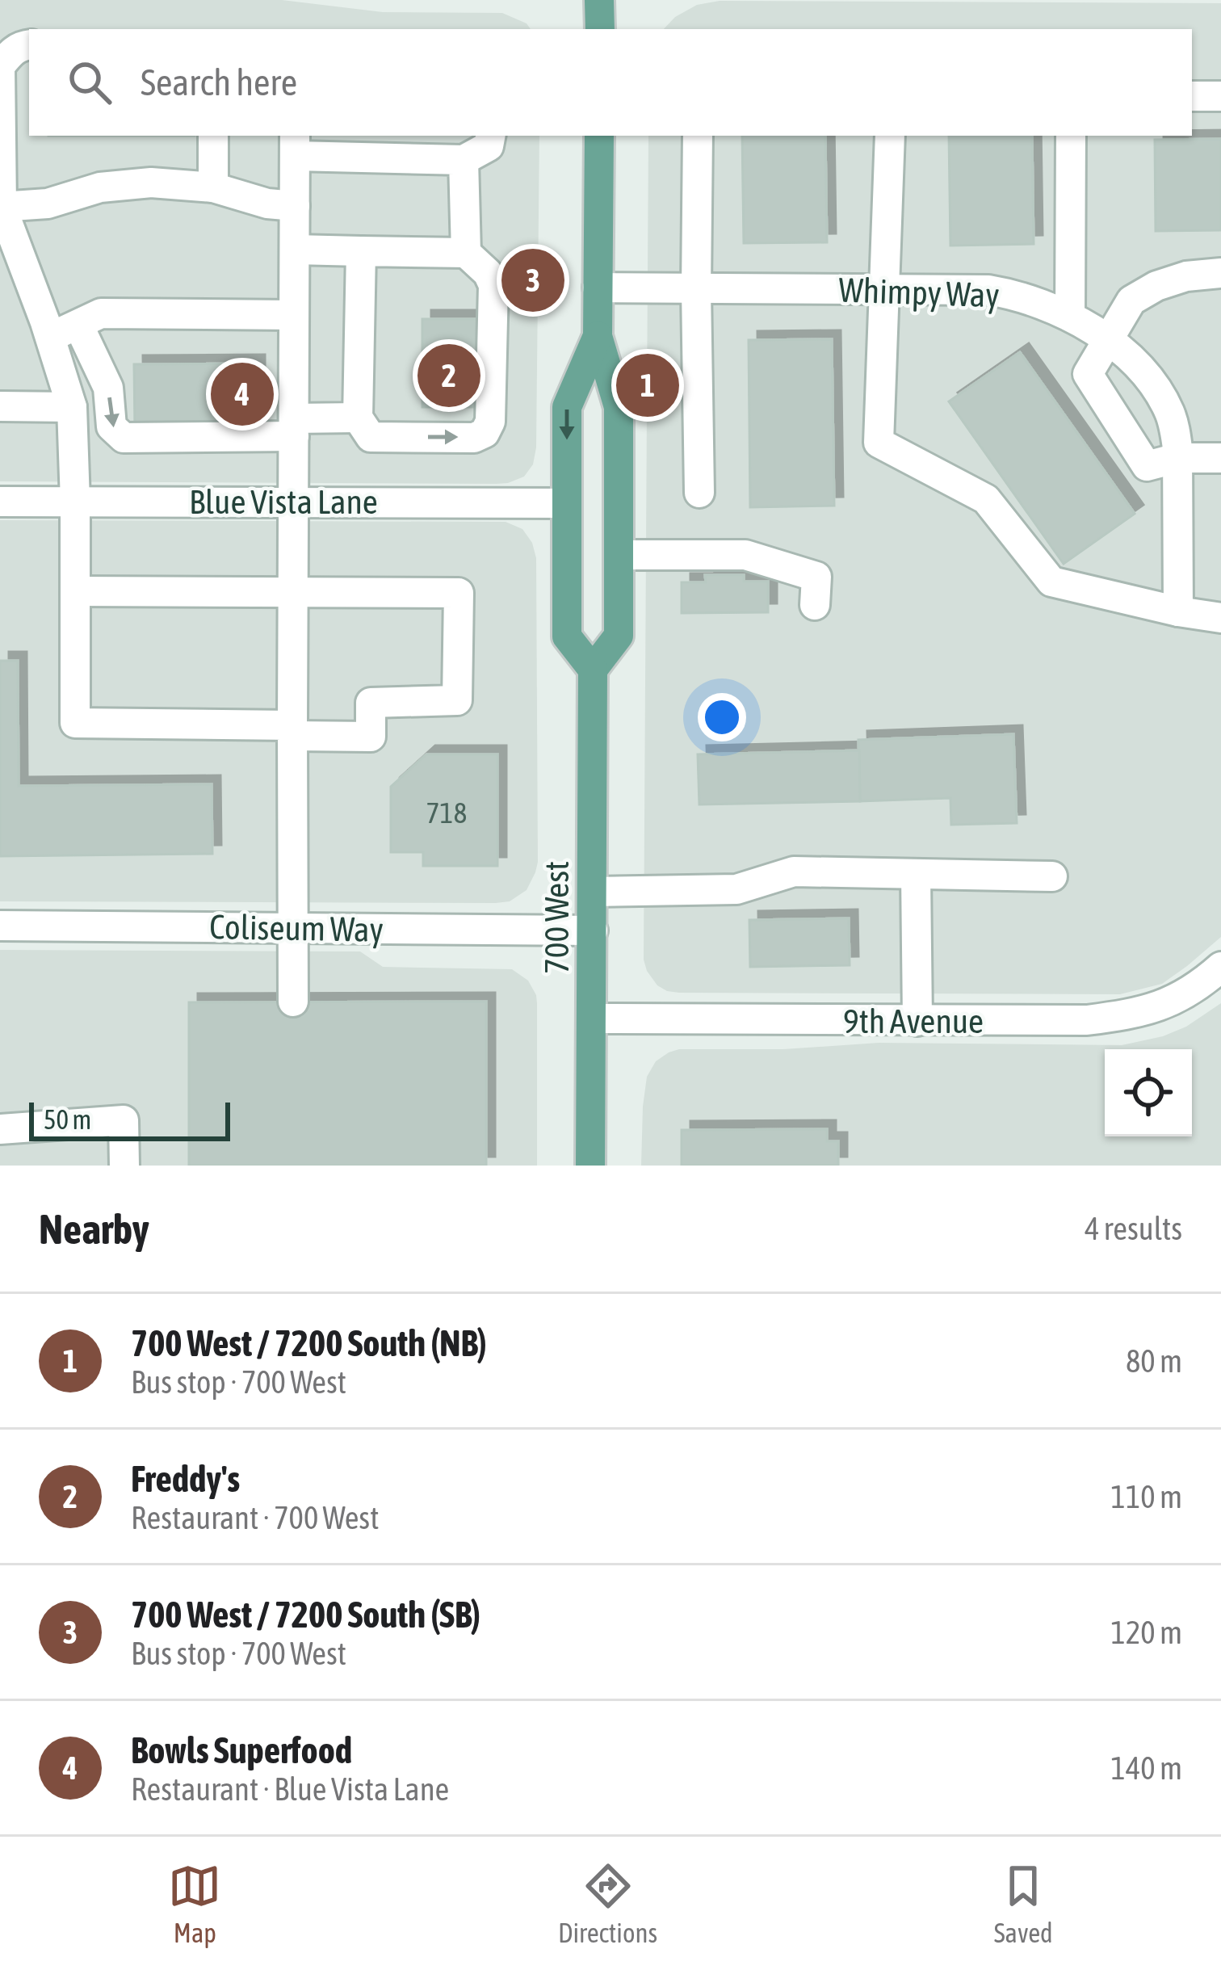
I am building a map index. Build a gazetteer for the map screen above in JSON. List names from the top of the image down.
{
  "streets": {
    "main road": ["700 West"],
    "street": [
      "Whimpy Way",
      "Blue Vista Lane",
      "Coliseum Way",
      "9th Avenue"
    ]
  },
  "crossings": [
    ["700 West", "Coliseum Way"],
    ["700 West", "9th Avenue"]
  ],
  "house_numbers": ["718"],
  "scale_bar": "50 m",
  "page": {
    "search": "Search here",
    "pins": [
      "3",
      "2",
      "1",
      "4"
    ],
    "scale": "50 m",
    "heading": ["Nearby", "4 results"],
    "list": [
      {
        "mark": "1",
        "name": "700 West / 7200 South (NB)",
        "note": "Bus stop · 700 West",
        "value": "80 m"
      },
      {
        "mark": "2",
        "name": "Freddy's",
        "note": "Restaurant · 700 West",
        "value": "110 m"
      },
      {
        "mark": "3",
        "name": "700 West / 7200 South (SB)",
        "note": "Bus stop · 700 West",
        "value": "120 m"
      },
      {
        "mark": "4",
        "name": "Bowls Superfood",
        "note": "Restaurant · Blue Vista Lane",
        "value": "140 m"
      }
    ],
    "nav": ["Map", "Directions", "Saved"]
  }
}
